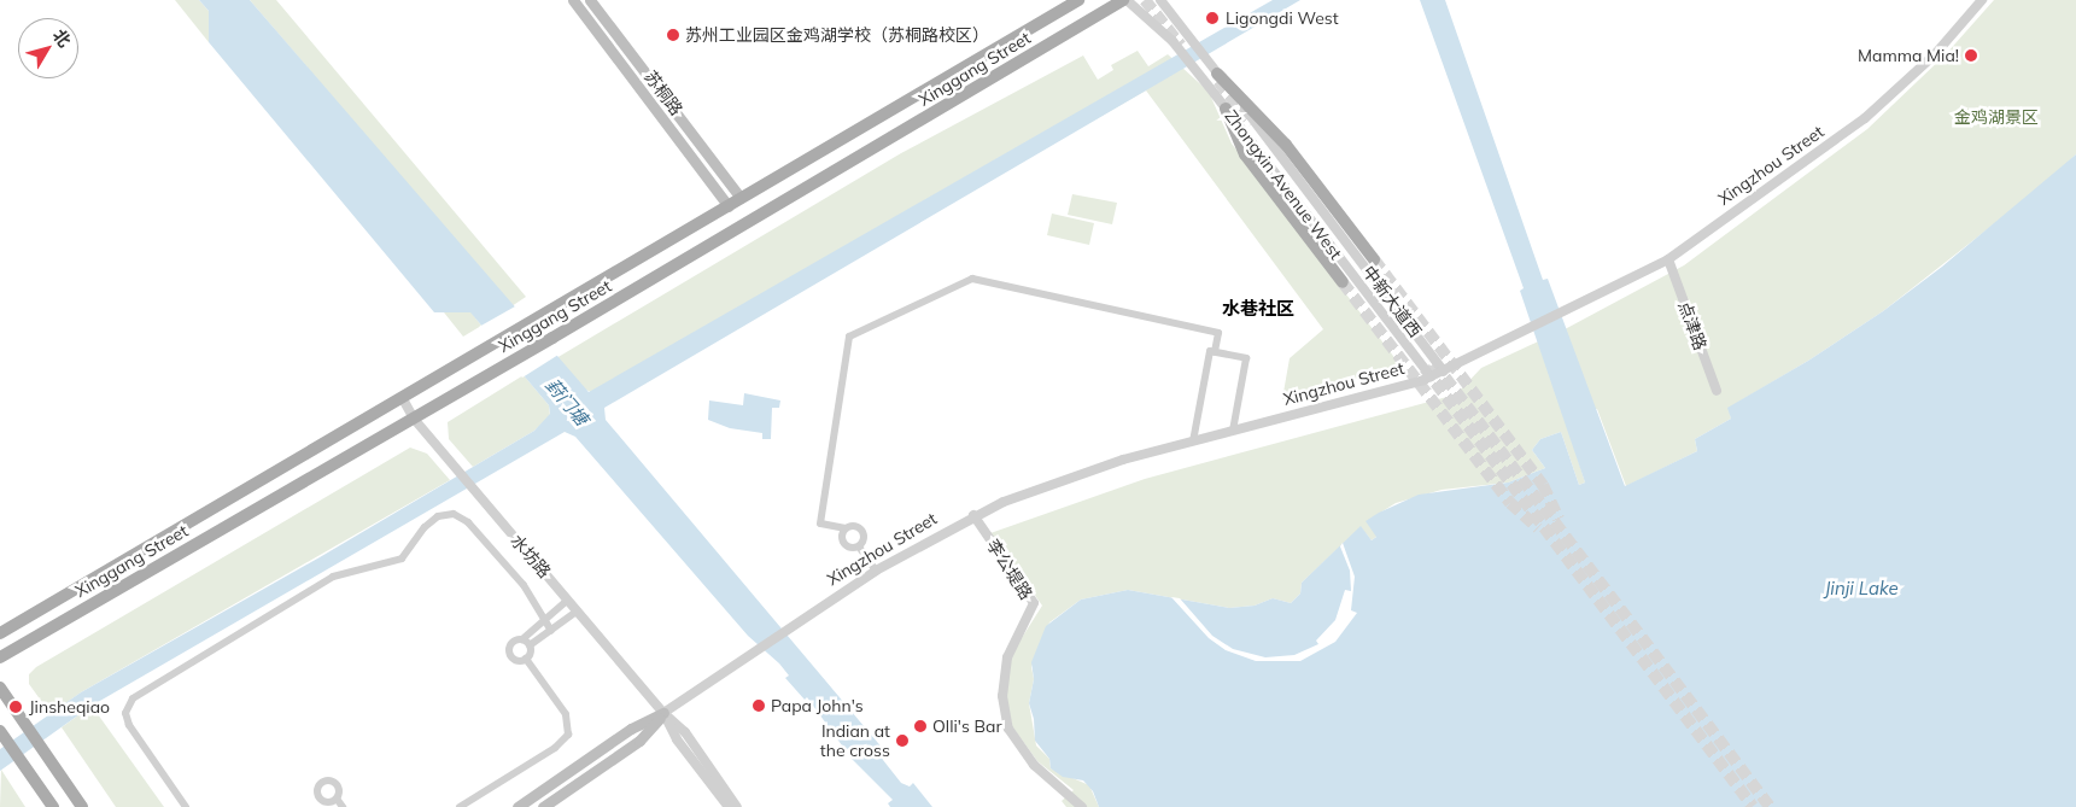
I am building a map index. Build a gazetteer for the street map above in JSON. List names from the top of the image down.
{
  "streets": {
    "main road": ["Xinggang Street", "苏桐路", "Xingzhou Street"],
    "street": [
      "Zhongxin Avenue West",
      "中新大道西",
      "点津路",
      "水坊路",
      "李公堤路"
    ]
  },
  "crossings": [
    ["Xinggang Street", "苏桐路"],
    ["Xinggang Street", "Zhongxin Avenue West"],
    ["Xinggang Street", "水坊路"],
    ["Xingzhou Street", "Zhongxin Avenue West"],
    ["Xingzhou Street", "中新大道西"],
    ["Xingzhou Street", "点津路"],
    ["Xingzhou Street", "水坊路"],
    ["Xingzhou Street", "李公堤路"]
  ],
  "districts": ["水巷社区"],
  "water": ["葑门塘", "Jinji Lake"],
  "parks": ["金鸡湖景区"],
  "places": [
    "Ligongdi West",
    "苏州工业园区金鸡湖学校（苏桐路校区）",
    "Mamma Mia!",
    "Papa John's",
    "Jinsheqiao",
    "Olli's Bar",
    "Indian at the cross"
  ],
  "north": "top right"
}
